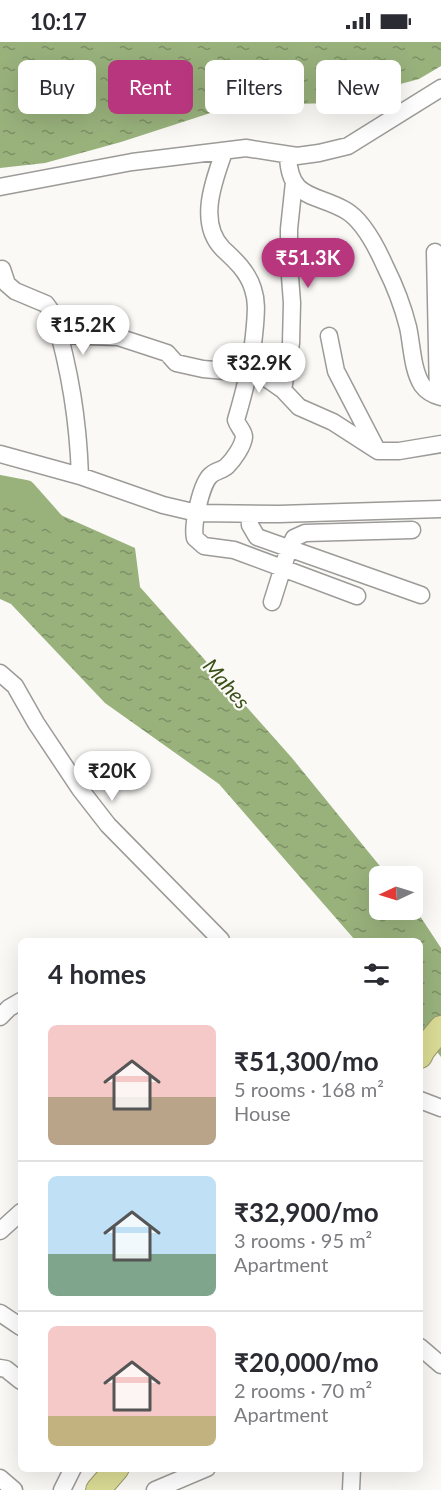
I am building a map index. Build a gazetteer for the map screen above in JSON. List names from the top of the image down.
{
  "water": ["Mahes"],
  "north": "left",
  "page": {
    "status": "10:17",
    "chip": [
      "Buy",
      "Rent",
      "Filters",
      "New"
    ],
    "price": [
      "₹51.3K",
      "₹15.2K",
      "₹32.9K",
      "₹20K"
    ],
    "heading": "4 homes",
    "list": [
      {
        "name": "₹51,300/mo",
        "note": "5 rooms · 168 m² · House"
      },
      {
        "name": "₹32,900/mo",
        "note": "3 rooms · 95 m² · Apartment"
      },
      {
        "name": "₹20,000/mo",
        "note": "2 rooms · 70 m² · Apartment"
      }
    ]
  }
}
